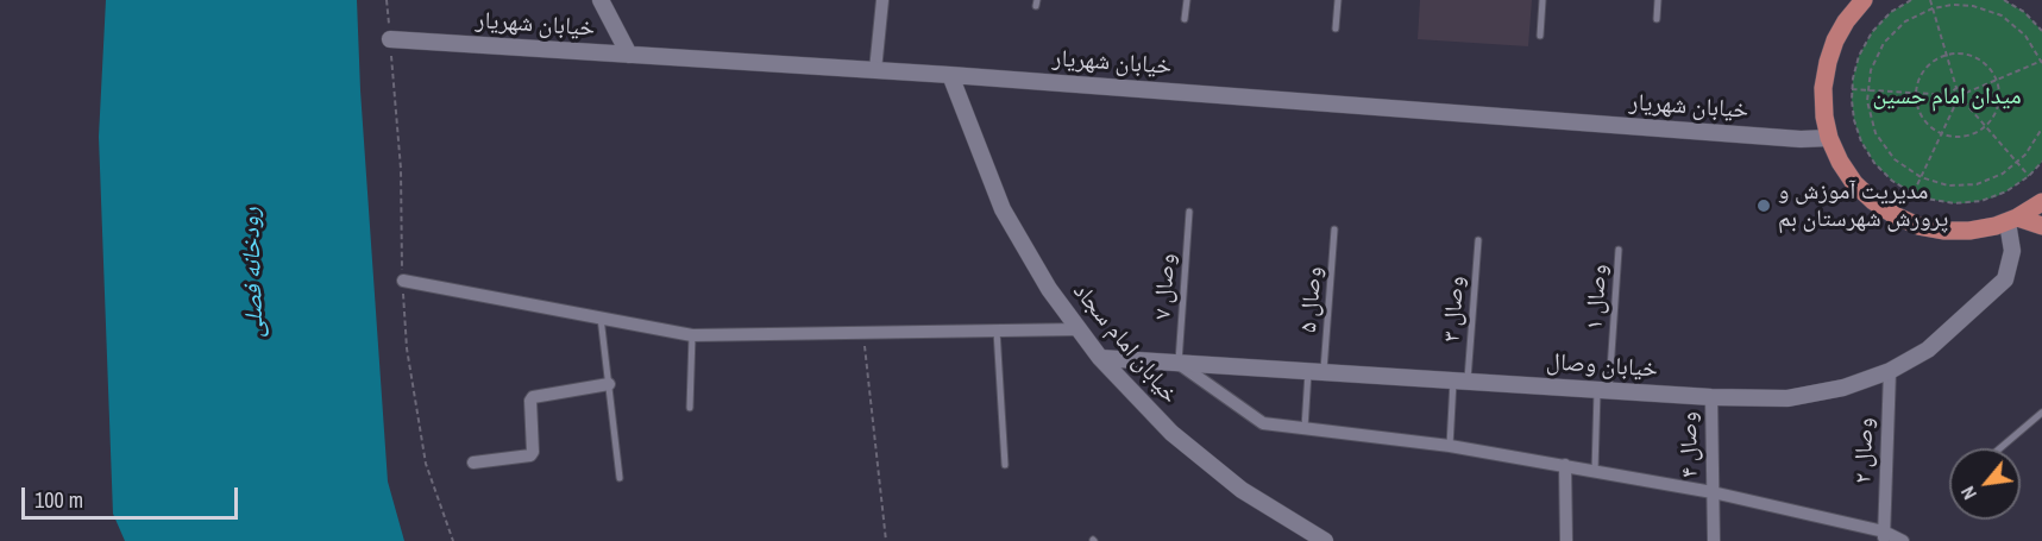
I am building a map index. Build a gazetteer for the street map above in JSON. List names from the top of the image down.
{
  "streets": {
    "street": [
      "خیابان شهریار",
      "خیابان امام سجاد",
      "خیابان وصال",
      "وصال ۴",
      "وصال ۲"
    ],
    "lane": [
      "وصال ۷",
      "وصال ۱",
      "وصال ۵",
      "وصال ۳"
    ]
  },
  "crossings": [
    ["خیابان شهریار", "خیابان امام سجاد"],
    ["وصال ۷", "خیابان وصال"],
    ["وصال ۱", "خیابان وصال"],
    ["وصال ۵", "خیابان وصال"],
    ["وصال ۳", "خیابان وصال"],
    ["خیابان امام سجاد", "خیابان وصال"],
    ["خیابان وصال", "وصال ۴"],
    ["خیابان وصال", "وصال ۲"]
  ],
  "water": ["رودخانه فصلی"],
  "parks": ["میدان امام حسین"],
  "places": ["مدیریت آموزش و پرورش شهرستان بم"],
  "scale_bar": "100 m",
  "north": "bottom left"
}
